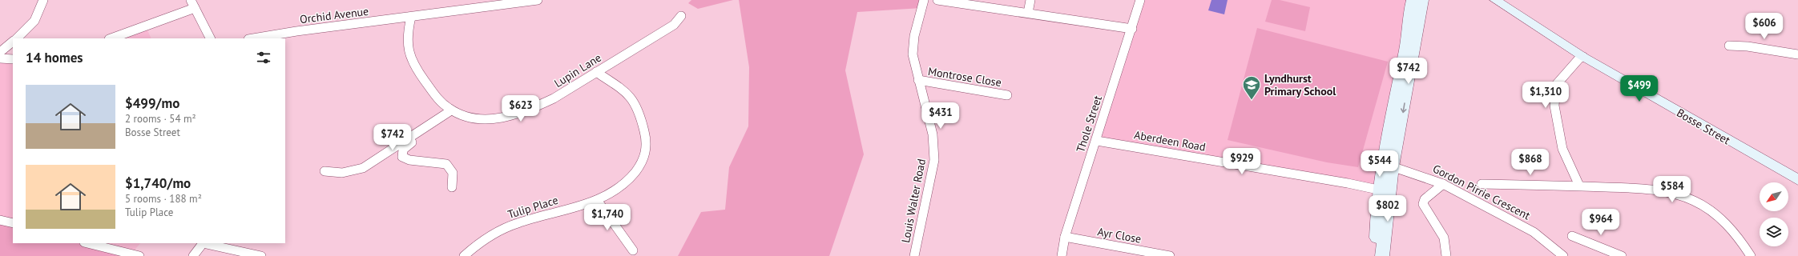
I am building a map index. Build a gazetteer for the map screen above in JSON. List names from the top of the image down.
{
  "streets": {
    "main road": ["Bosse Street"],
    "street": [
      "Orchid Avenue",
      "Lupin Lane",
      "Montrose Close",
      "Thole Street",
      "Aberdeen Road",
      "Gordon Pirrie Crescent",
      "Louis Walter Road",
      "Tulip Place",
      "Ayr Close"
    ]
  },
  "crossings": [
    ["Orchid Avenue", "Lupin Lane"],
    ["Lupin Lane", "Tulip Place"],
    ["Montrose Close", "Louis Walter Road"],
    ["Thole Street", "Aberdeen Road"],
    ["Thole Street", "Ayr Close"]
  ],
  "places": {
    "school or university": ["Lyndhurst Primary School"]
  },
  "north": "bottom left",
  "page": {
    "price": [
      "$606",
      "$742",
      "$499",
      "$1,310",
      "$623",
      "$431",
      "$742",
      "$929",
      "$868",
      "$544",
      "$584",
      "$802",
      "$1,740",
      "$964"
    ],
    "heading": "14 homes",
    "list": [
      {
        "name": "$499/mo",
        "note": "2 rooms · 54 m² · Bosse Street"
      },
      {
        "name": "$1,740/mo",
        "note": "5 rooms · 188 m² · Tulip Place"
      }
    ]
  }
}
